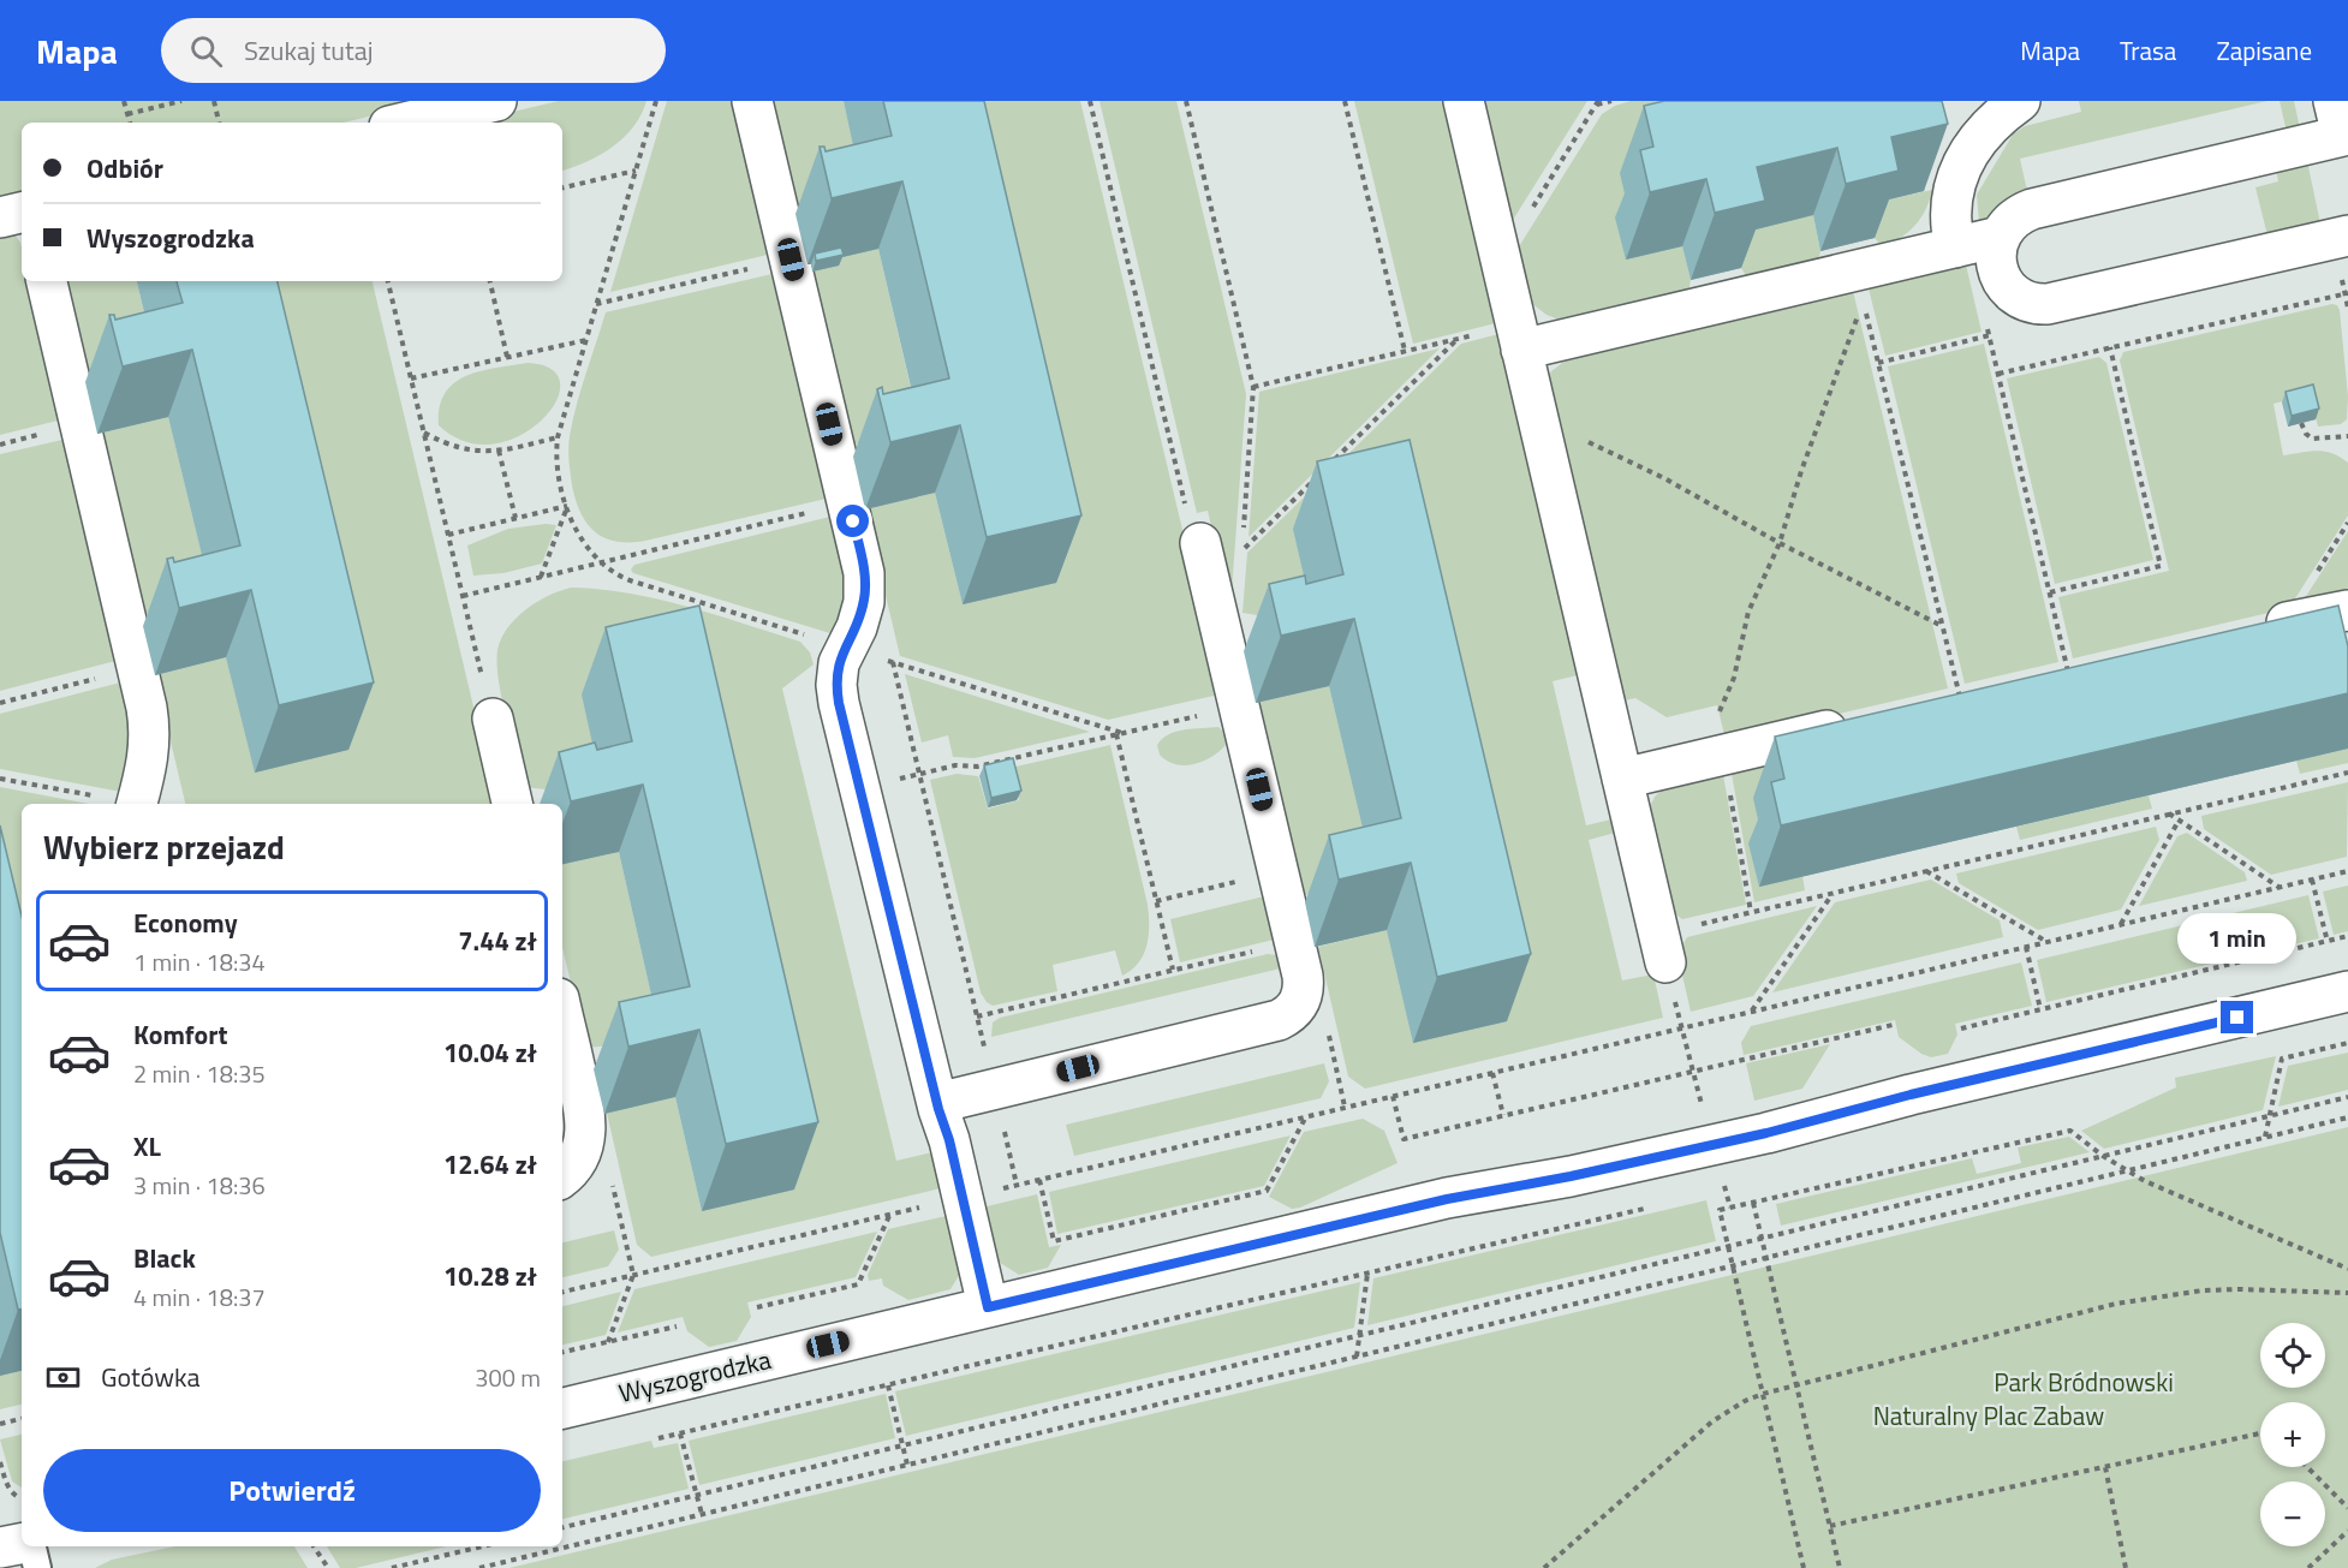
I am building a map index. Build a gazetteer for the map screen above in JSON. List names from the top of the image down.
{
  "streets": {
    "street": ["Wyszogrodzka"]
  },
  "parks": ["Park Bródnowski", "Naturalny Plac Zabaw"],
  "page": {
    "header": "Mapa",
    "search": "Szukaj tutaj",
    "nav": ["Mapa", "Trasa", "Zapisane"],
    "banner": ["Odbiór", "Wyszogrodzka"],
    "heading": "Wybierz przejazd",
    "list": [
      {
        "name": "Economy",
        "note": "1 min · 18:34",
        "value": "7.44 zł"
      },
      {
        "name": "Komfort",
        "note": "2 min · 18:35",
        "value": "10.04 zł"
      },
      {
        "name": "XL",
        "note": "3 min · 18:36",
        "value": "12.64 zł"
      },
      {
        "name": "Black",
        "note": "4 min · 18:37",
        "value": "10.28 zł"
      }
    ],
    "bubble": "1 min",
    "map_buttons": ["+", "−"],
    "pay": ["Gotówka", "300 m"],
    "buttons": "Potwierdź"
  }
}
